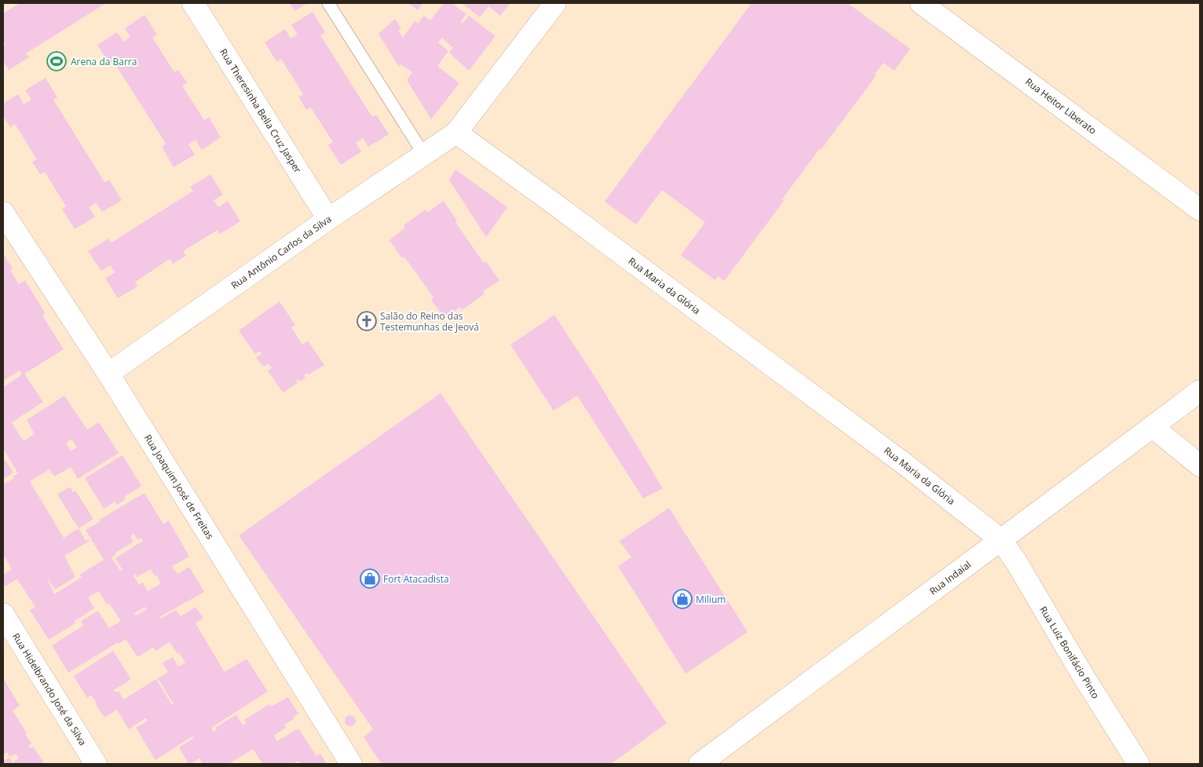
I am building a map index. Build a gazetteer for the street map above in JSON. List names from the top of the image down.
{
  "streets": {
    "street": [
      "Rua Heitor Liberato",
      "Rua Theresinha Bella Cruz Jasper",
      "Rua Antônio Carlos da Silva",
      "Rua Maria da Glória",
      "Rua Joaquim José de Freitas",
      "Rua Indaial",
      "Rua Luiz Bonifácio Pinto",
      "Rua Hidelbrando José da Silva"
    ]
  },
  "crossings": [
    ["Rua Theresinha Bella Cruz Jasper", "Rua Antônio Carlos da Silva"],
    ["Rua Antônio Carlos da Silva", "Rua Maria da Glória"],
    ["Rua Antônio Carlos da Silva", "Rua Joaquim José de Freitas"],
    ["Rua Maria da Glória", "Rua Indaial"],
    ["Rua Maria da Glória", "Rua Luiz Bonifácio Pinto"],
    ["Rua Indaial", "Rua Luiz Bonifácio Pinto"]
  ],
  "places": {
    "sports": ["Arena da Barra"],
    "church": ["Salão do Reino das Testemunhas de Jeová"],
    "shop": ["Fort Atacadista", "Milium"]
  }
}
